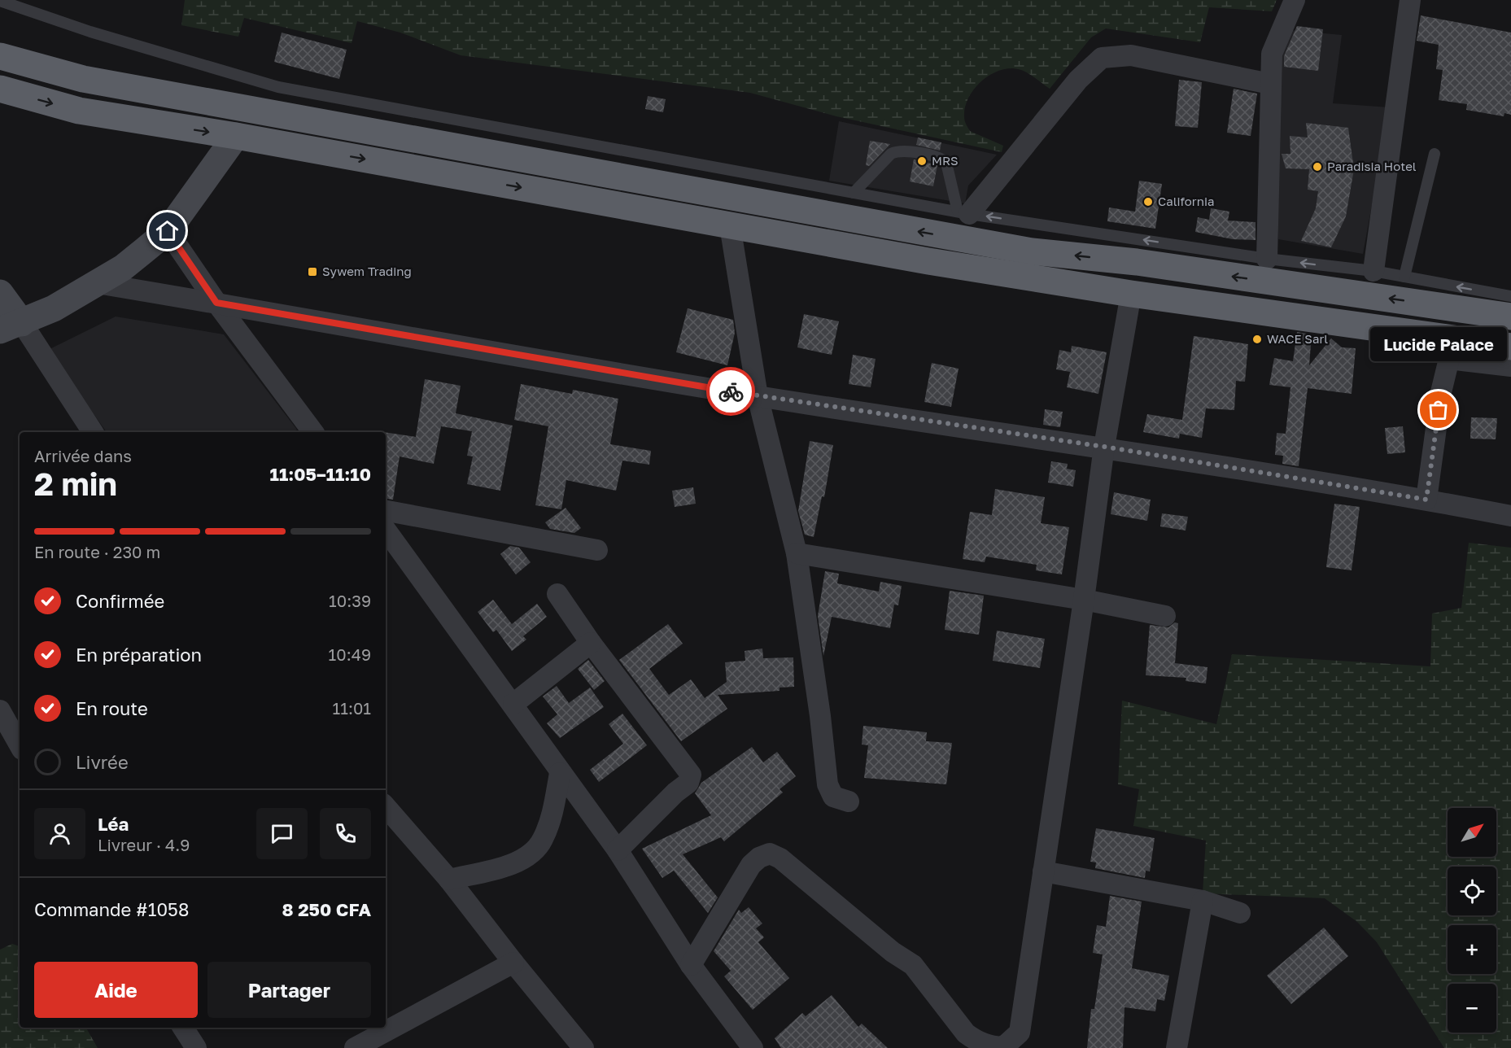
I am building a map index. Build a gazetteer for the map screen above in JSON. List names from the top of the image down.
{
  "places": {
    "other": [
      "MRS",
      "Paradisia Hotel",
      "California",
      "WACE Sarl",
      "Lucide Palace"
    ],
    "transit": ["Sywem Trading"]
  },
  "north": "top right",
  "page": {
    "bubble": "Lucide Palace",
    "heading": ["2 min", "Arrivée dans", "11:05–11:10"],
    "panel": [
      "Léa",
      "Livreur · 4.9",
      "Commande #1058",
      "8 250 CFA"
    ],
    "bar": "En route · 230 m",
    "list": [
      ["Confirmée", "10:39"],
      ["En préparation", "10:49"],
      ["En route", "11:01"],
      "Livrée"
    ],
    "map_buttons": ["+", "−"],
    "buttons": ["Aide", "Partager"]
  }
}
